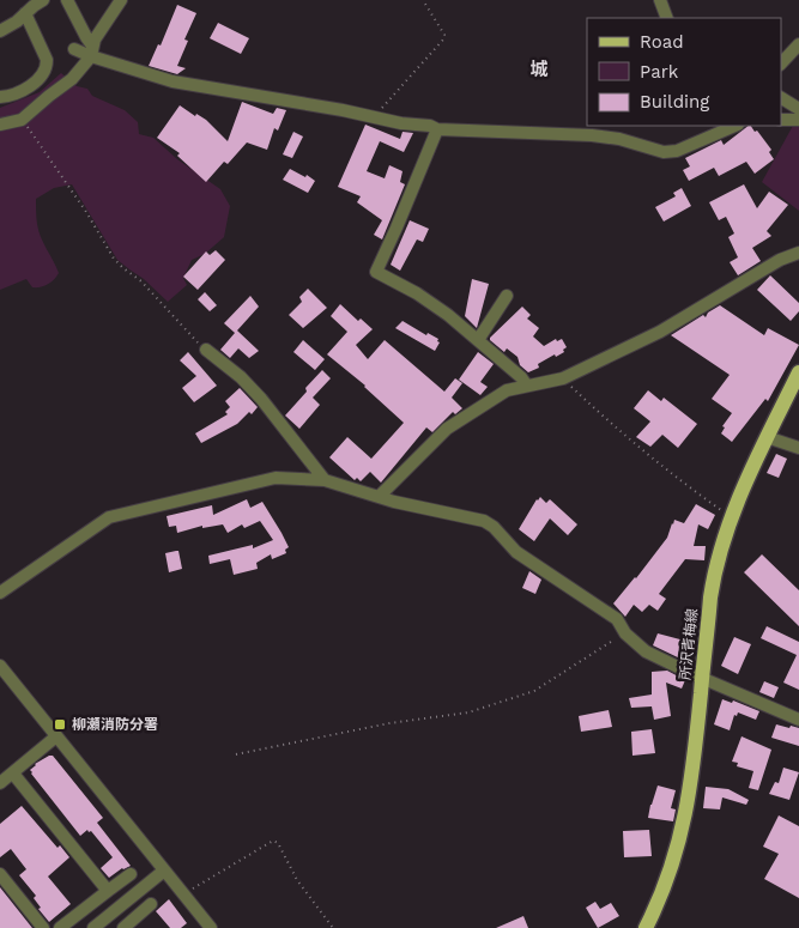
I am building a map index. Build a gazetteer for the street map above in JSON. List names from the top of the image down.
{
  "streets": {
    "main road": ["所沢青梅線"]
  },
  "districts": ["城"],
  "places": {
    "transit": ["柳瀬消防分署"]
  },
  "legend": ["Road", "Park", "Building"]
}
